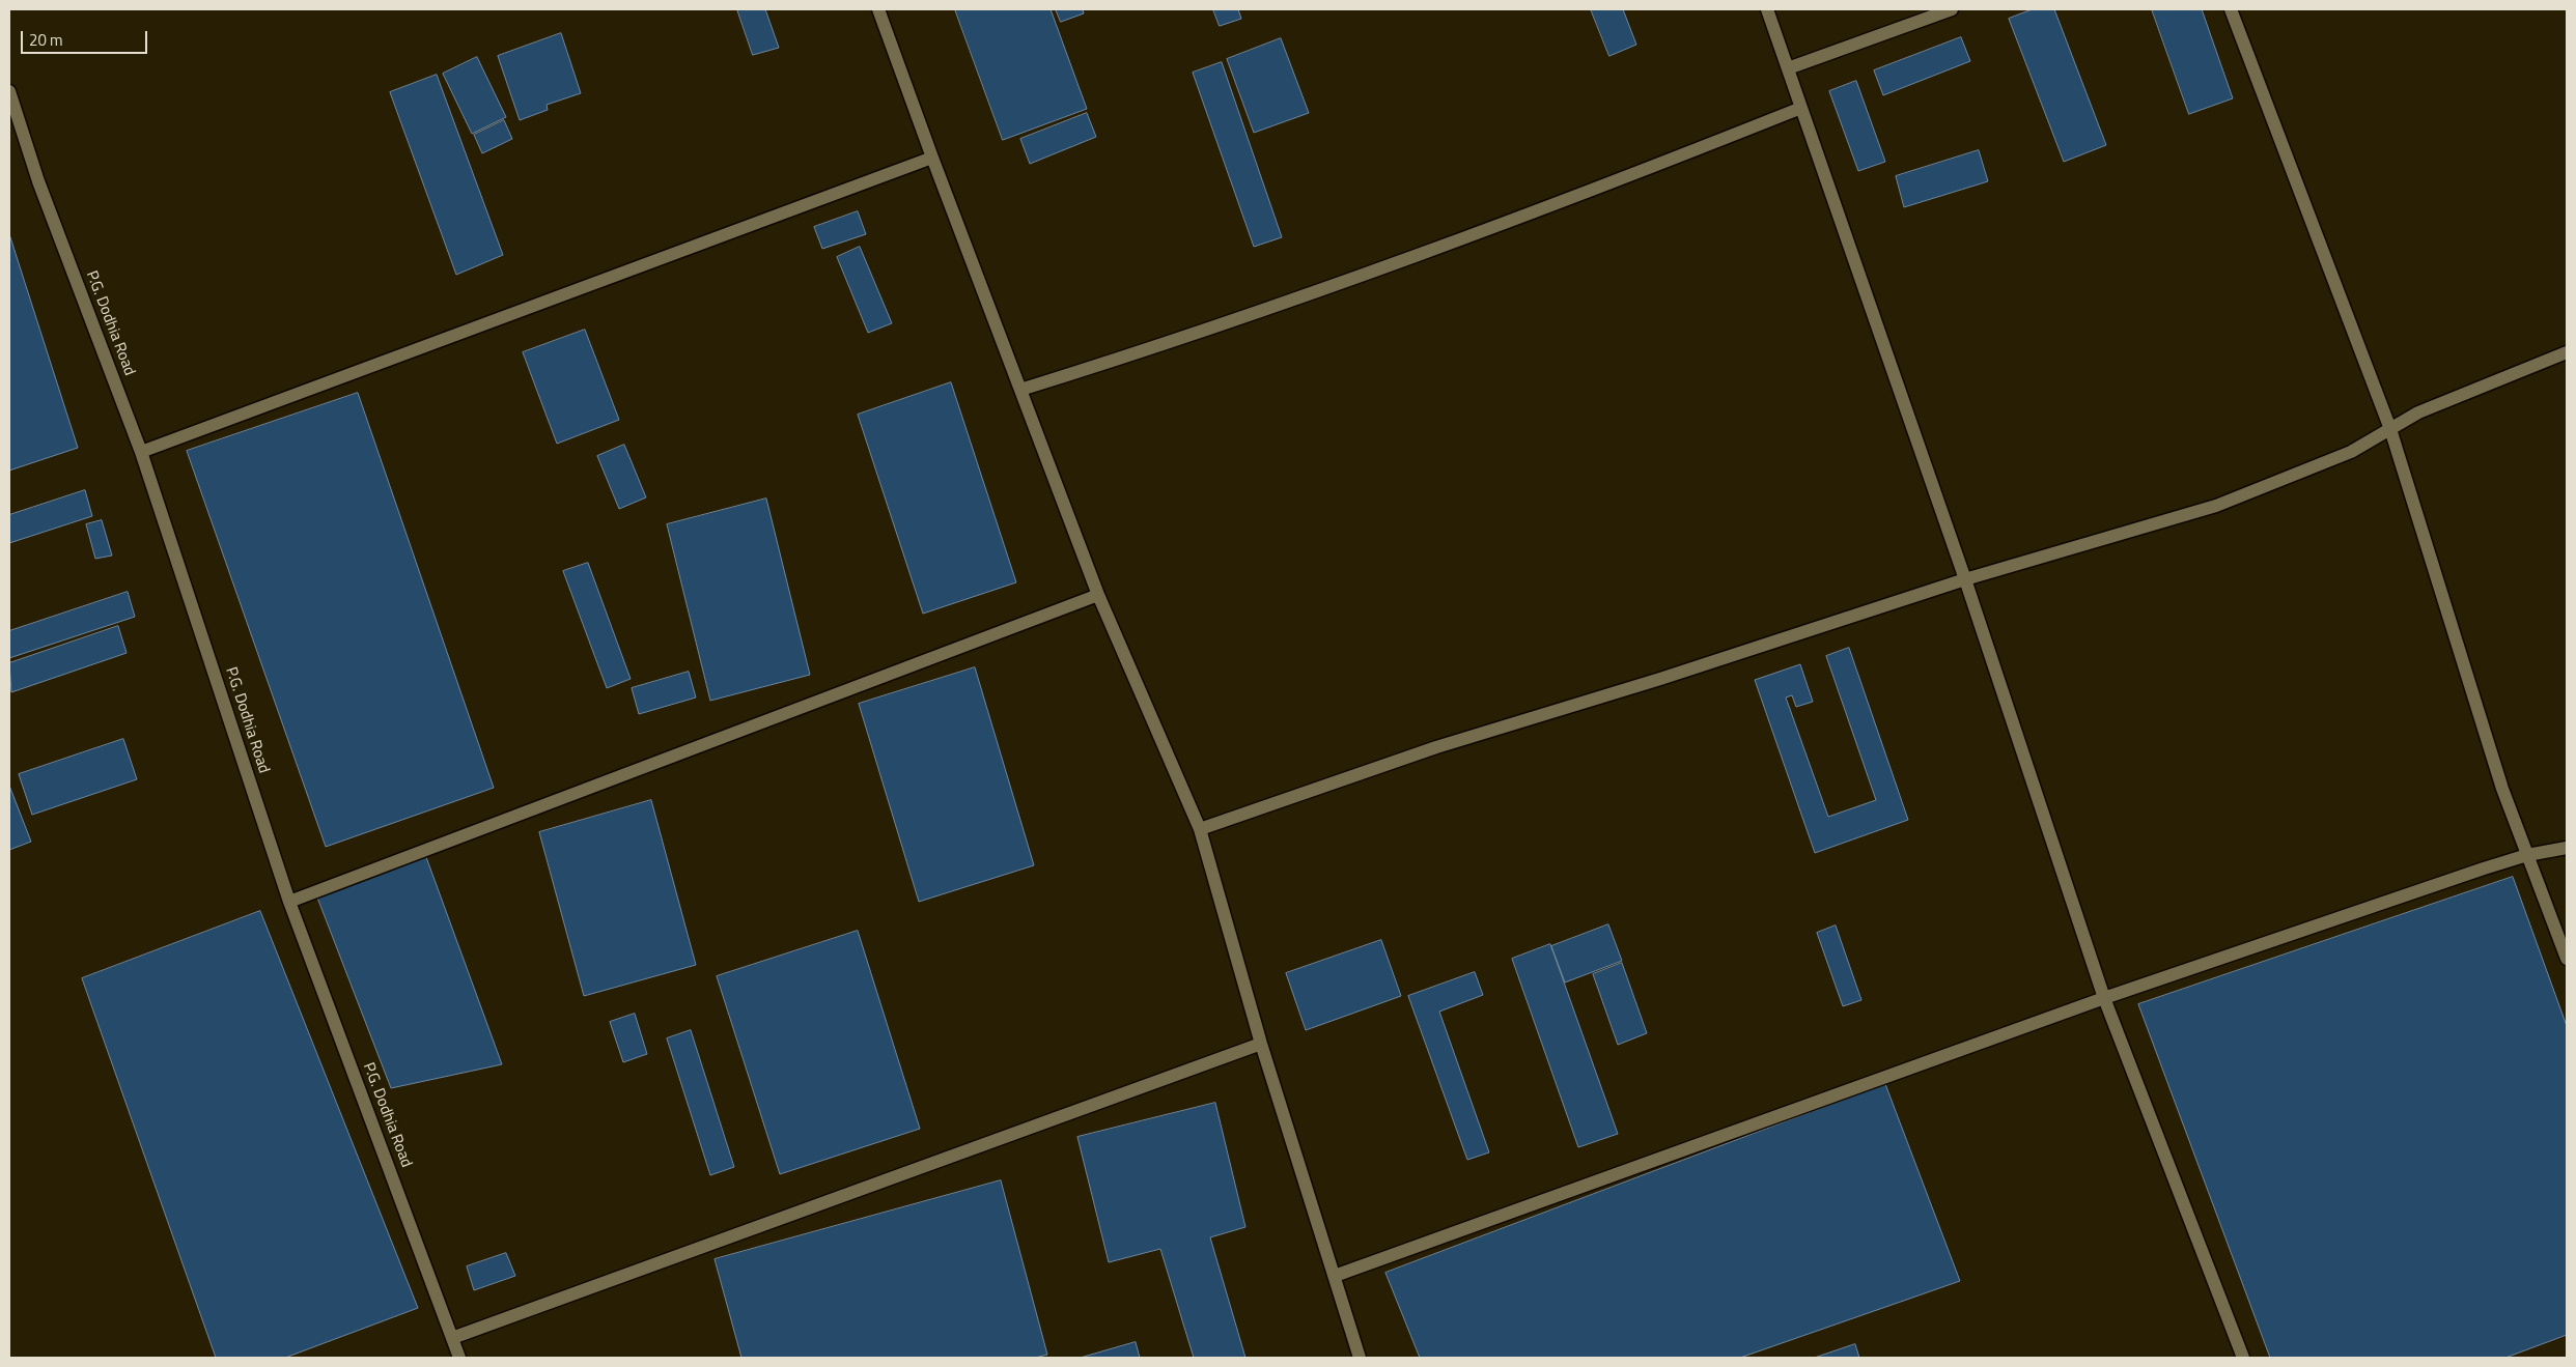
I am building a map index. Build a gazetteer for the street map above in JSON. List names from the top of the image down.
{
  "streets": {
    "street": ["P.G. Dodhia Road"]
  },
  "scale_bar": "20 m"
}
